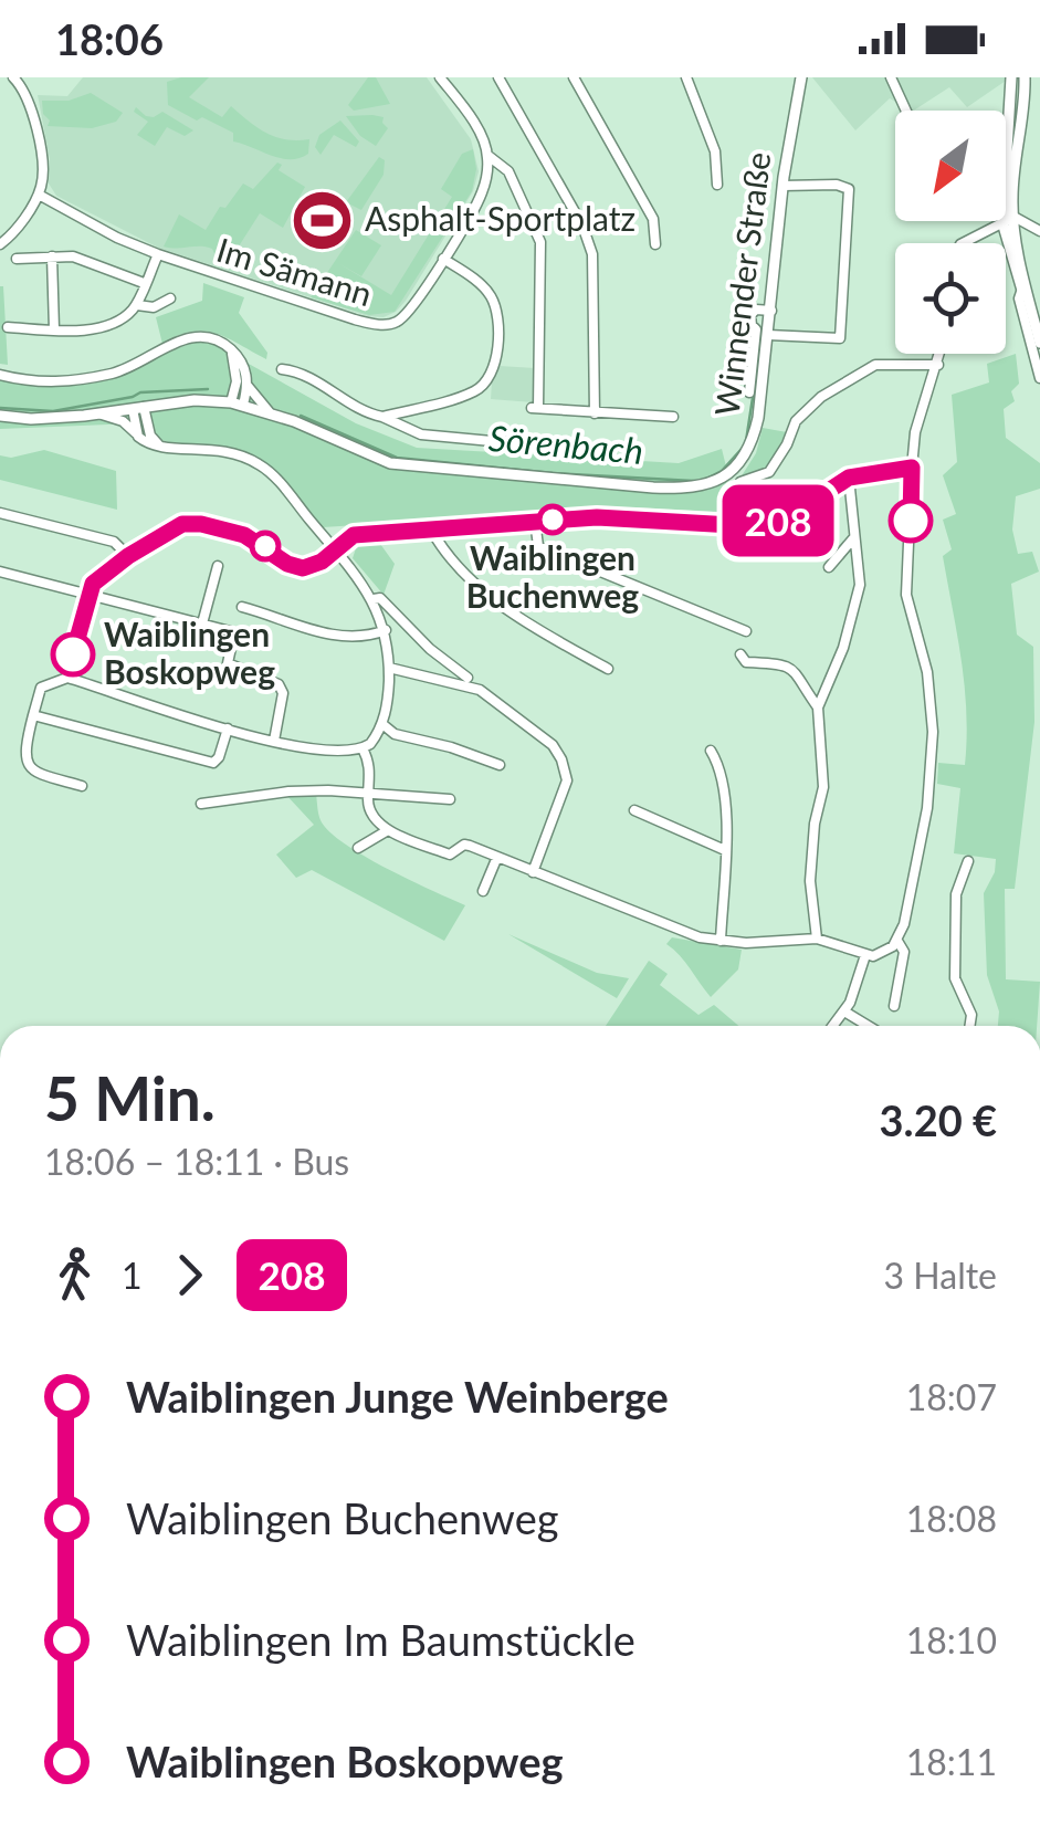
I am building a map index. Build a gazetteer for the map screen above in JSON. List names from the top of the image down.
{
  "streets": {
    "street": ["Im Sämann", "Winnender Straße"]
  },
  "water": ["Sörenbach"],
  "places": {
    "sports": ["Asphalt-Sportplatz"],
    "other": ["Waiblingen Buchenweg", "Waiblingen Boskopweg"]
  },
  "lines": ["bus line 208"],
  "north": "bottom left",
  "page": {
    "status": "18:06",
    "on_map": "208",
    "heading": ["5 Min.", "18:06 – 18:11 · Bus", "3.20 €"],
    "legs": ["1", "208", "3 Halte"],
    "list": [
      {
        "name": "Waiblingen Junge Weinberge",
        "value": "18:07"
      },
      {
        "name": "Waiblingen Buchenweg",
        "value": "18:08"
      },
      {
        "name": "Waiblingen Im Baumstückle",
        "value": "18:10"
      },
      {
        "name": "Waiblingen Boskopweg",
        "value": "18:11"
      }
    ]
  }
}
